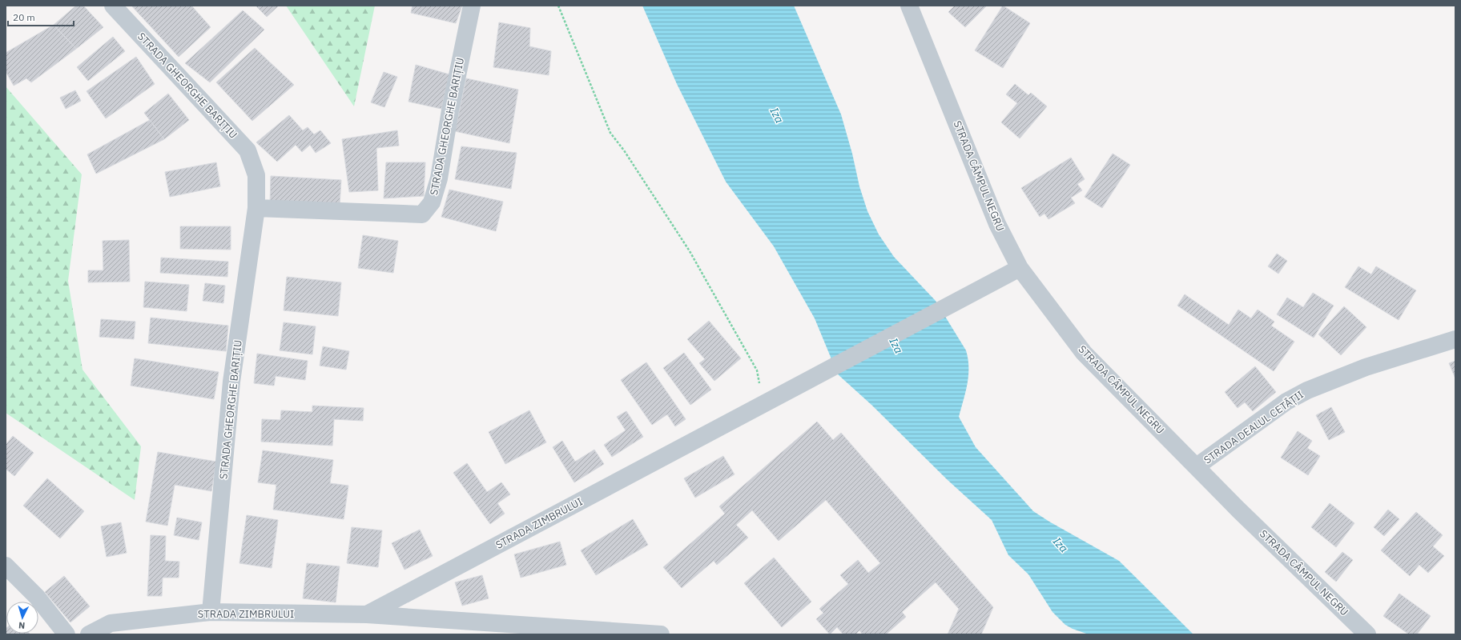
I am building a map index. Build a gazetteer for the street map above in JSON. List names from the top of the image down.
{
  "streets": {
    "street": [
      "STRADA GHEORGHE BARIȚIU",
      "STRADA CÂMPUL NEGRU",
      "STRADA DEALUL CETĂȚII",
      "STRADA ZIMBRULUI"
    ]
  },
  "crossings": [
    ["STRADA GHEORGHE BARIȚIU", "STRADA ZIMBRULUI"],
    ["STRADA CÂMPUL NEGRU", "STRADA DEALUL CETĂȚII"],
    ["STRADA CÂMPUL NEGRU", "STRADA ZIMBRULUI"]
  ],
  "water": ["Iza"],
  "scale_bar": "20 m",
  "north": "bottom"
}
